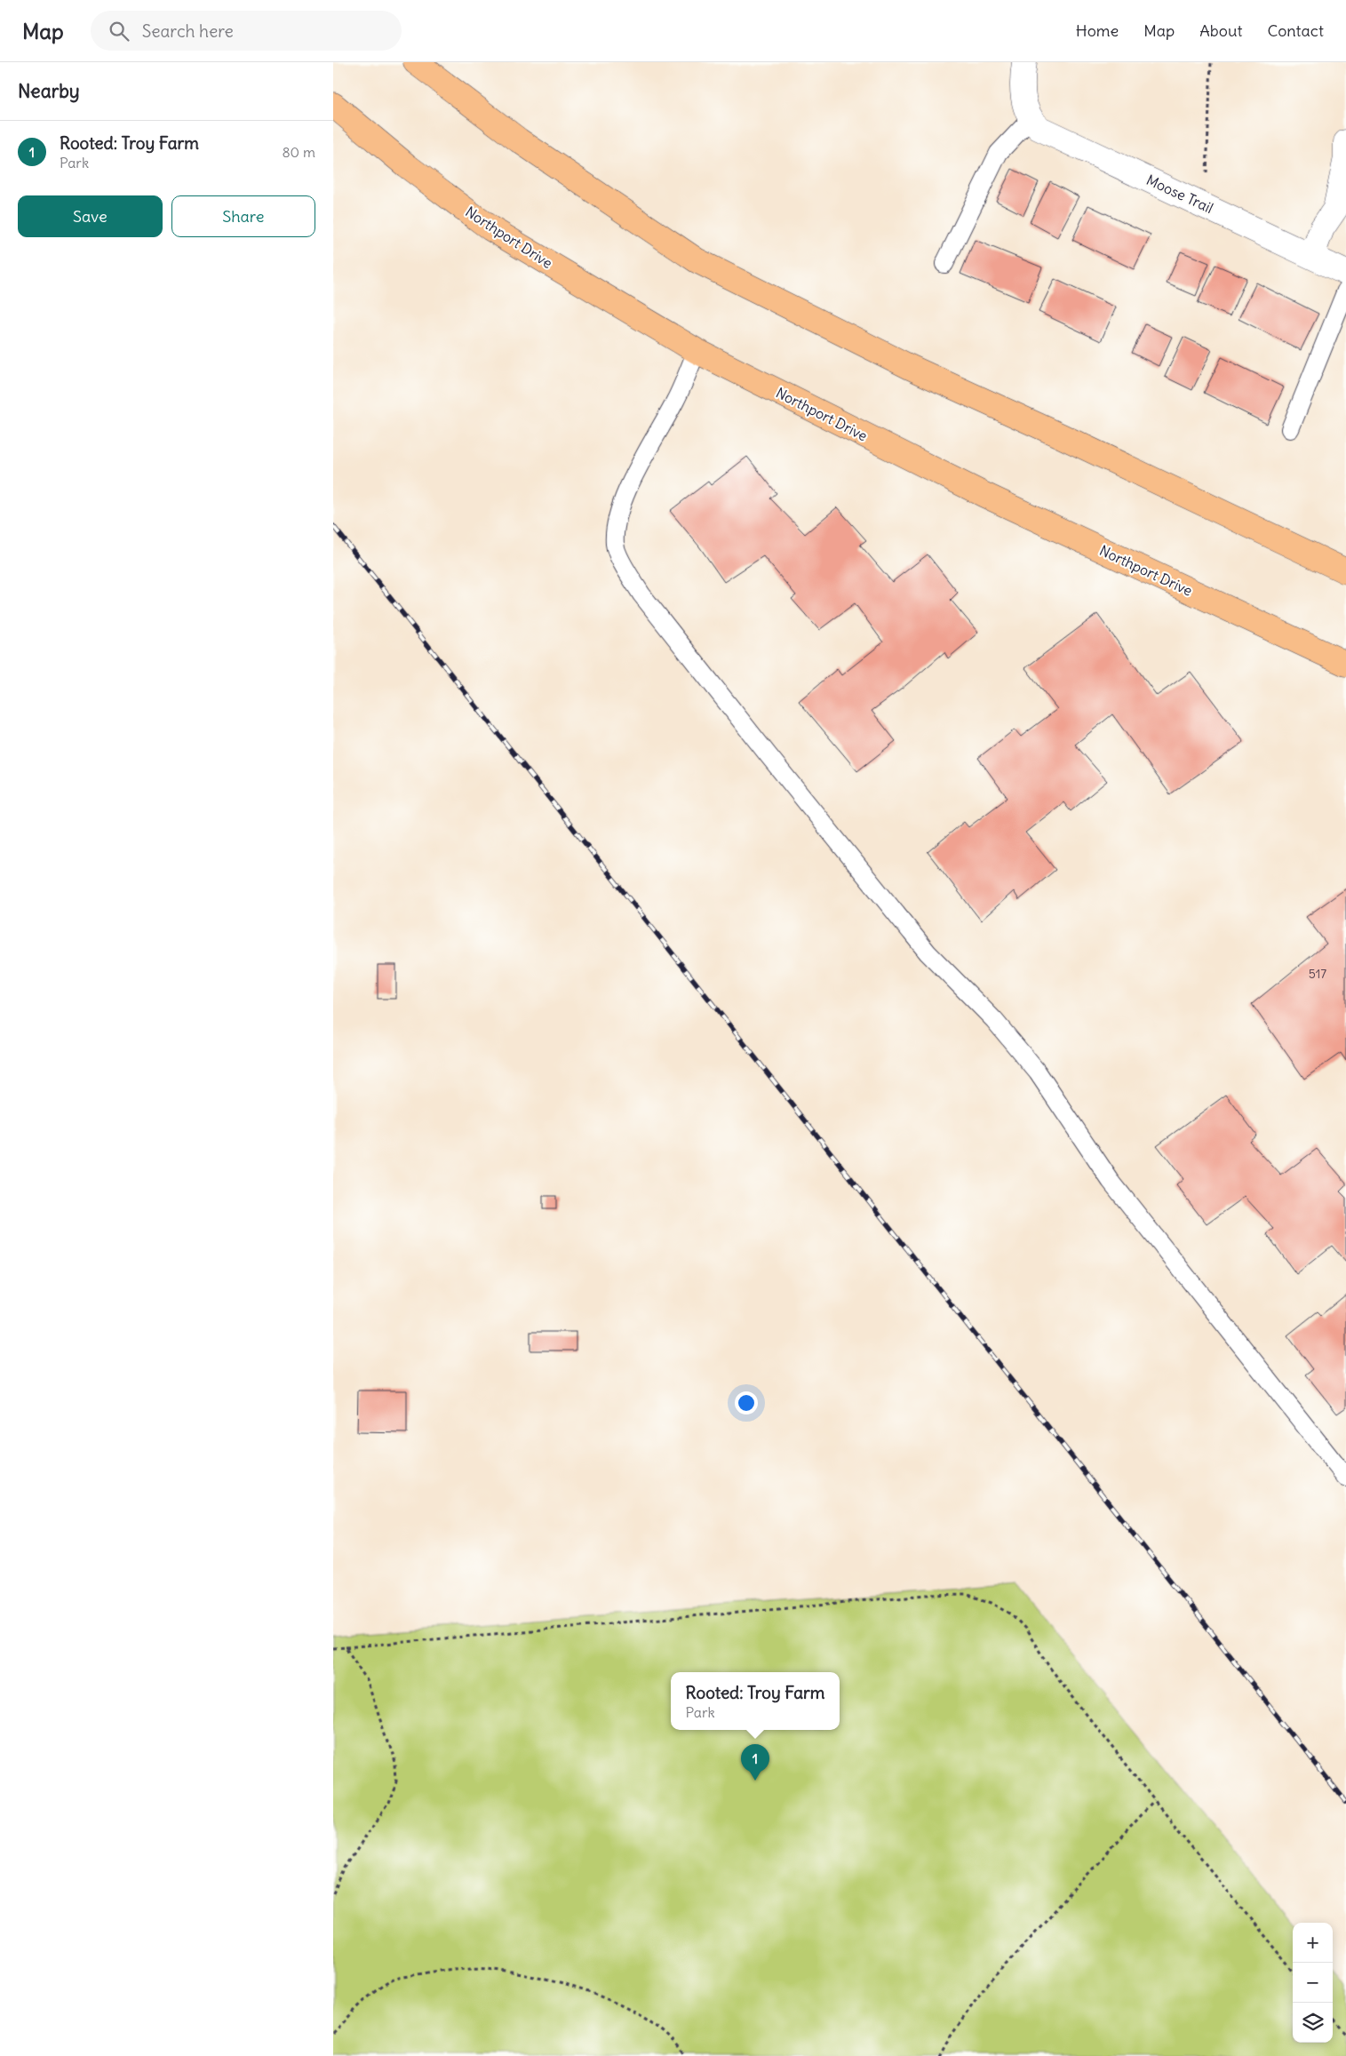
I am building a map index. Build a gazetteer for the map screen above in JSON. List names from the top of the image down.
{
  "streets": {
    "main road": ["Northport Drive"],
    "street": ["Moose Trail"]
  },
  "house_numbers": ["517"],
  "page": {
    "header": "Map",
    "search": "Search here",
    "nav": [
      "Home",
      "Map",
      "About",
      "Contact"
    ],
    "heading": "Nearby",
    "list": [
      {
        "mark": "1",
        "name": "Rooted: Troy Farm",
        "note": "Park",
        "value": "80 m"
      }
    ],
    "buttons": ["Save", "Share"],
    "popup": ["Rooted: Troy Farm", "Park"],
    "pins": "1",
    "map_buttons": ["+", "−"]
  }
}
